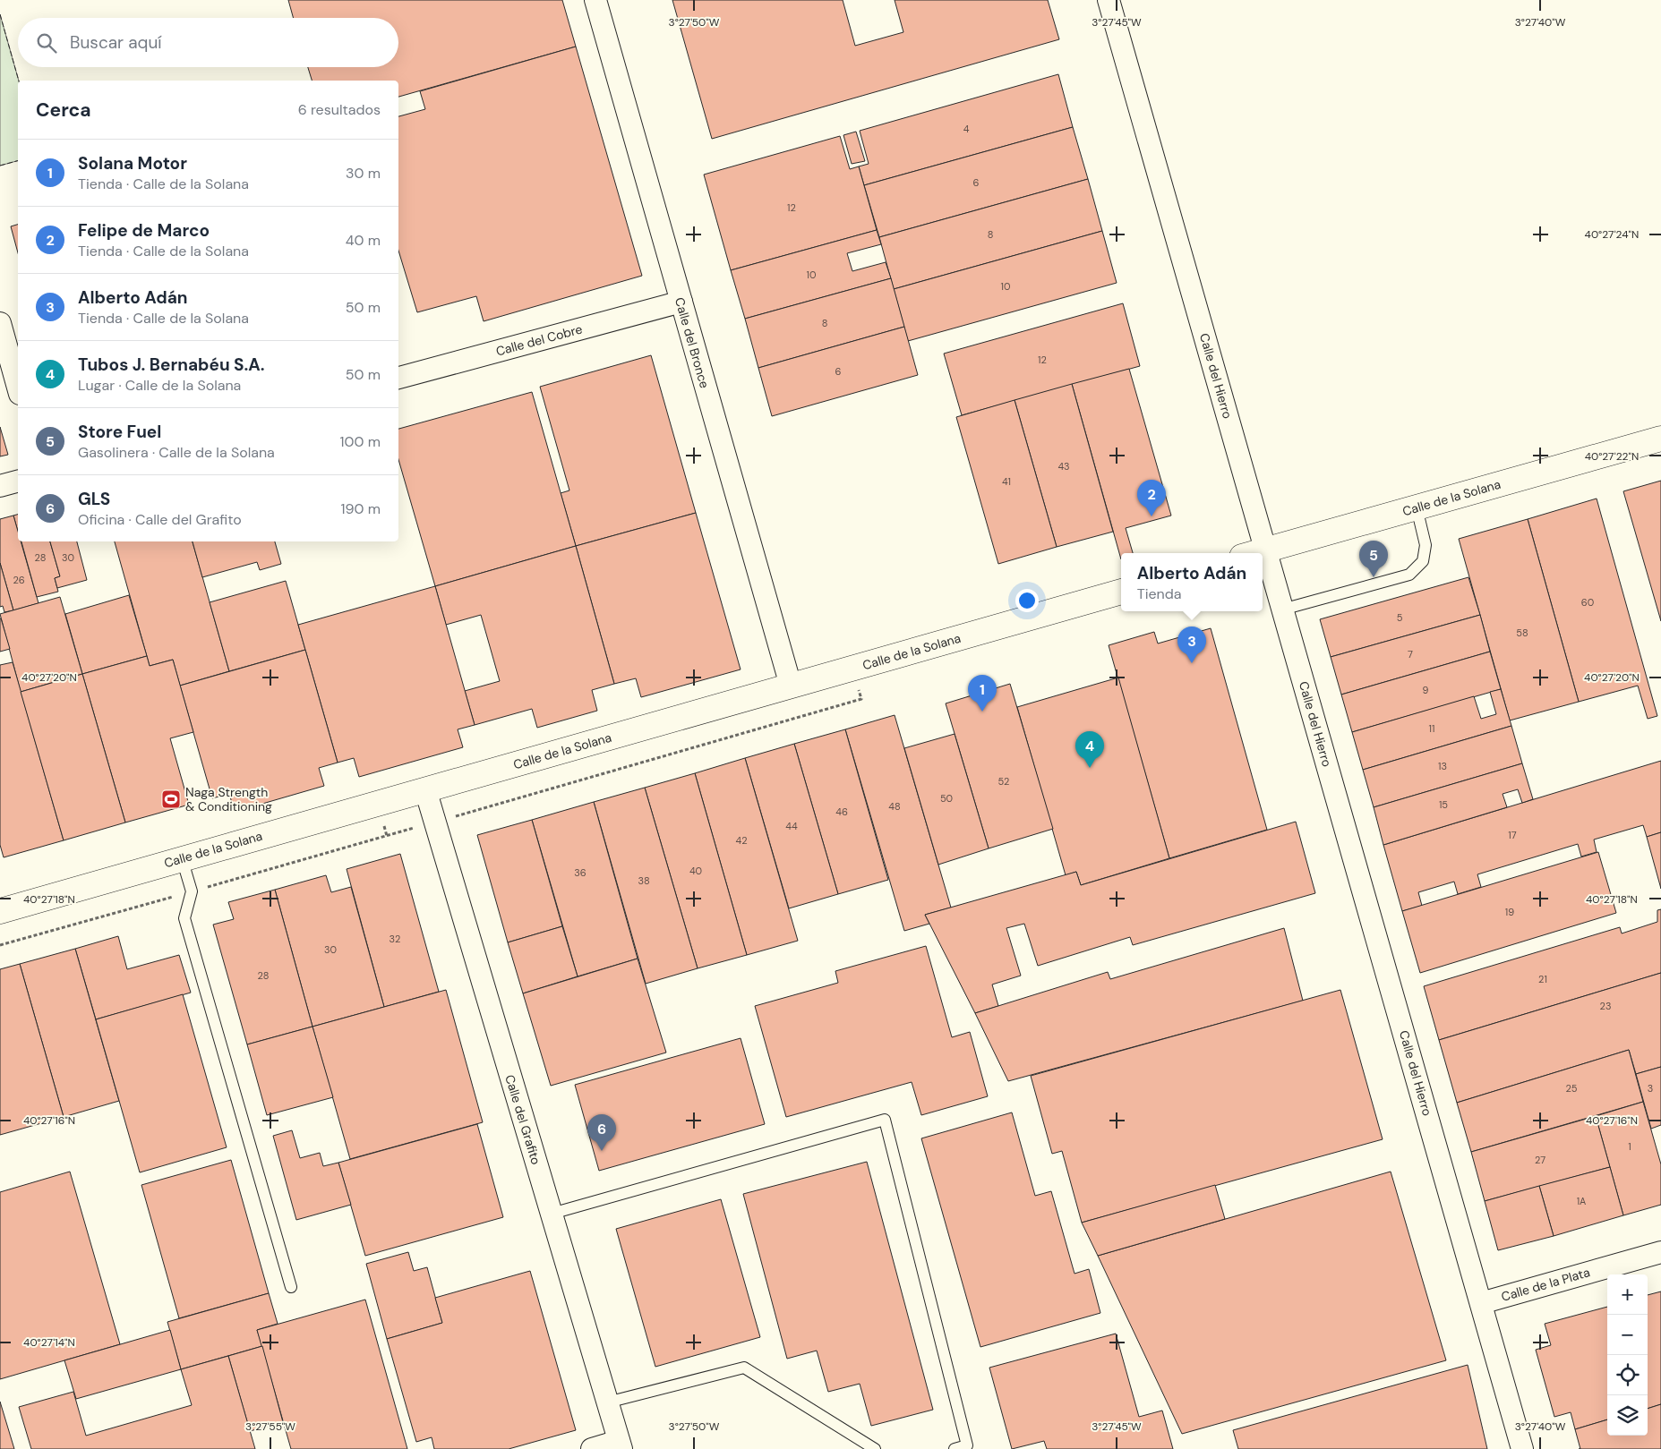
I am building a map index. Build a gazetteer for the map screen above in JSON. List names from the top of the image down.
{
  "streets": {
    "street": [
      "Calle del Cobre",
      "Calle del Bronce",
      "Calle del Hierro",
      "Calle de la Solana",
      "Calle del Grafito",
      "Calle de la Plata"
    ]
  },
  "crossings": [
    ["Calle del Cobre", "Calle del Bronce"],
    ["Calle del Bronce", "Calle de la Solana"],
    ["Calle del Hierro", "Calle de la Solana"],
    ["Calle del Hierro", "Calle de la Plata"],
    ["Calle de la Solana", "Calle del Grafito"]
  ],
  "places": {
    "sports": ["Naga Strength & Conditioning"]
  },
  "house_numbers": [
    "4",
    "6",
    "12",
    "8",
    "10",
    "10",
    "8",
    "12",
    "6",
    "43",
    "41",
    "28",
    "30",
    "26",
    "60",
    "5",
    "58",
    "7",
    "9",
    "11",
    "13",
    "52",
    "50",
    "15",
    "48",
    "46",
    "44",
    "17",
    "42",
    "40",
    "36",
    "38",
    "19",
    "32",
    "30",
    "28",
    "21",
    "23",
    "25",
    "3",
    "1",
    "27",
    "1A"
  ],
  "page": {
    "search": "Buscar aquí",
    "heading": ["Cerca", "6 resultados"],
    "list": [
      {
        "mark": "1",
        "name": "Solana Motor",
        "note": "Tienda · Calle de la Solana",
        "value": "30 m"
      },
      {
        "mark": "2",
        "name": "Felipe de Marco",
        "note": "Tienda · Calle de la Solana",
        "value": "40 m"
      },
      {
        "mark": "3",
        "name": "Alberto Adán",
        "note": "Tienda · Calle de la Solana",
        "value": "50 m"
      },
      {
        "mark": "4",
        "name": "Tubos J. Bernabéu S.A.",
        "note": "Lugar · Calle de la Solana",
        "value": "50 m"
      },
      {
        "mark": "5",
        "name": "Store Fuel",
        "note": "Gasolinera · Calle de la Solana",
        "value": "100 m"
      },
      {
        "mark": "6",
        "name": "GLS",
        "note": "Oficina · Calle del Grafito",
        "value": "190 m"
      }
    ],
    "pins": [
      "2",
      "5",
      "3",
      "1",
      "4",
      "6"
    ],
    "popup": ["Alberto Adán", "Tienda"],
    "map_buttons": ["+", "−"]
  },
  "coordinates": [
    "3°27'50\"W",
    "3°27'45\"W",
    "3°27'40\"W",
    "40°27'24\"N",
    "40°27'22\"N",
    "40°27'20\"N",
    "40°27'18\"N",
    "40°27'16\"N",
    "40°27'14\"N",
    "3°27'55\"W"
  ]
}
